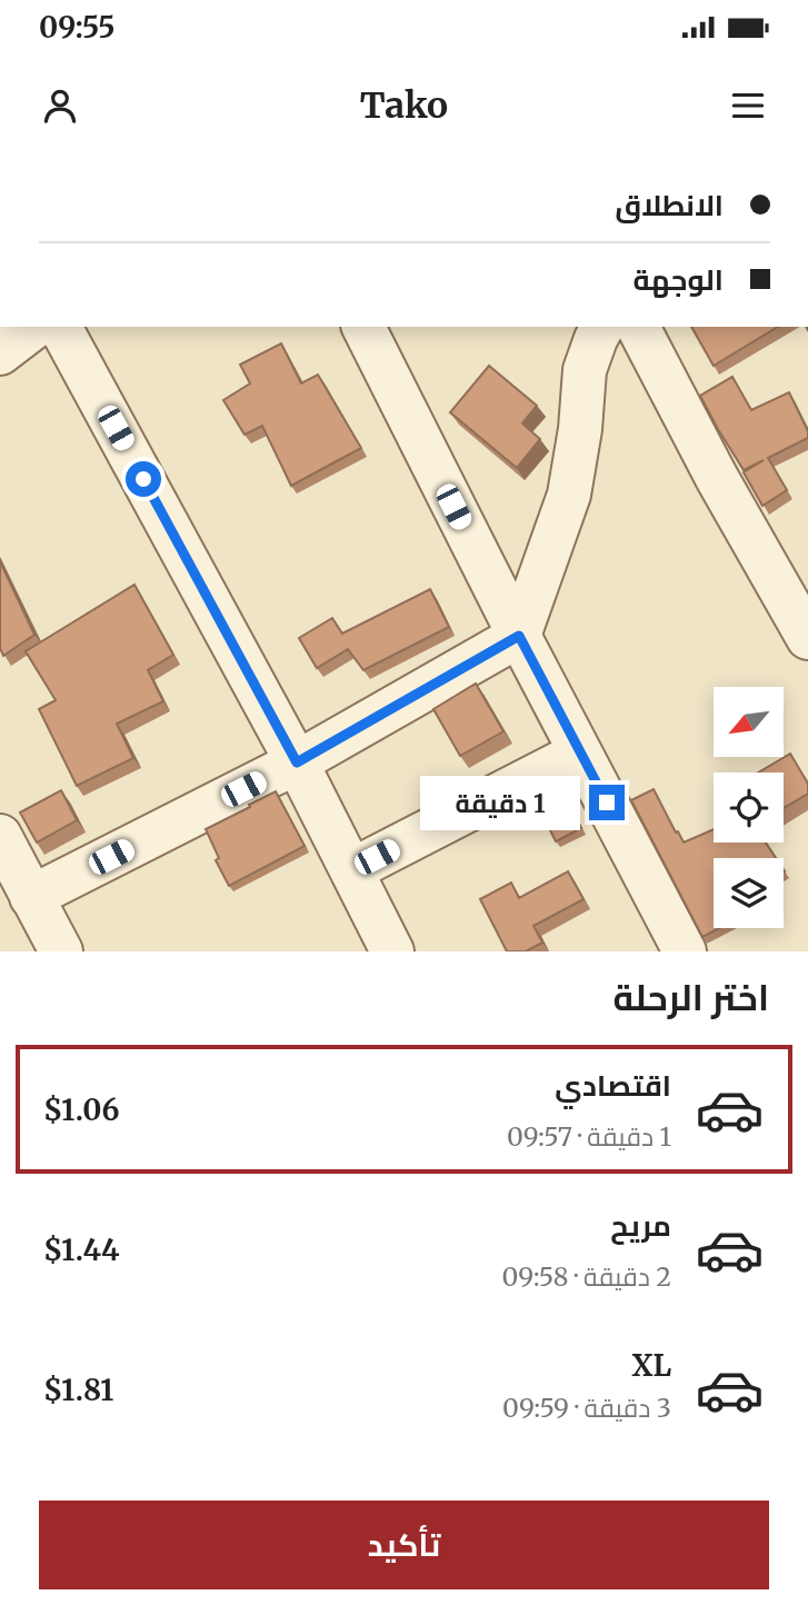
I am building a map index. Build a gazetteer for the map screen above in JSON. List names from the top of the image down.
{
  "north": "bottom left",
  "page": {
    "status": "09:55",
    "header": "Tako",
    "banner": ["الانطلاق", "الوجهة"],
    "bubble": "1 دقيقة",
    "heading": "اختر الرحلة",
    "list": [
      {
        "name": "اقتصادي",
        "note": "1 دقيقة · 09:57",
        "value": "$1.06"
      },
      {
        "name": "مريح",
        "note": "2 دقيقة · 09:58",
        "value": "$1.44"
      },
      {
        "name": "XL",
        "note": "3 دقيقة · 09:59",
        "value": "$1.81"
      }
    ],
    "buttons": "تأكيد"
  }
}
